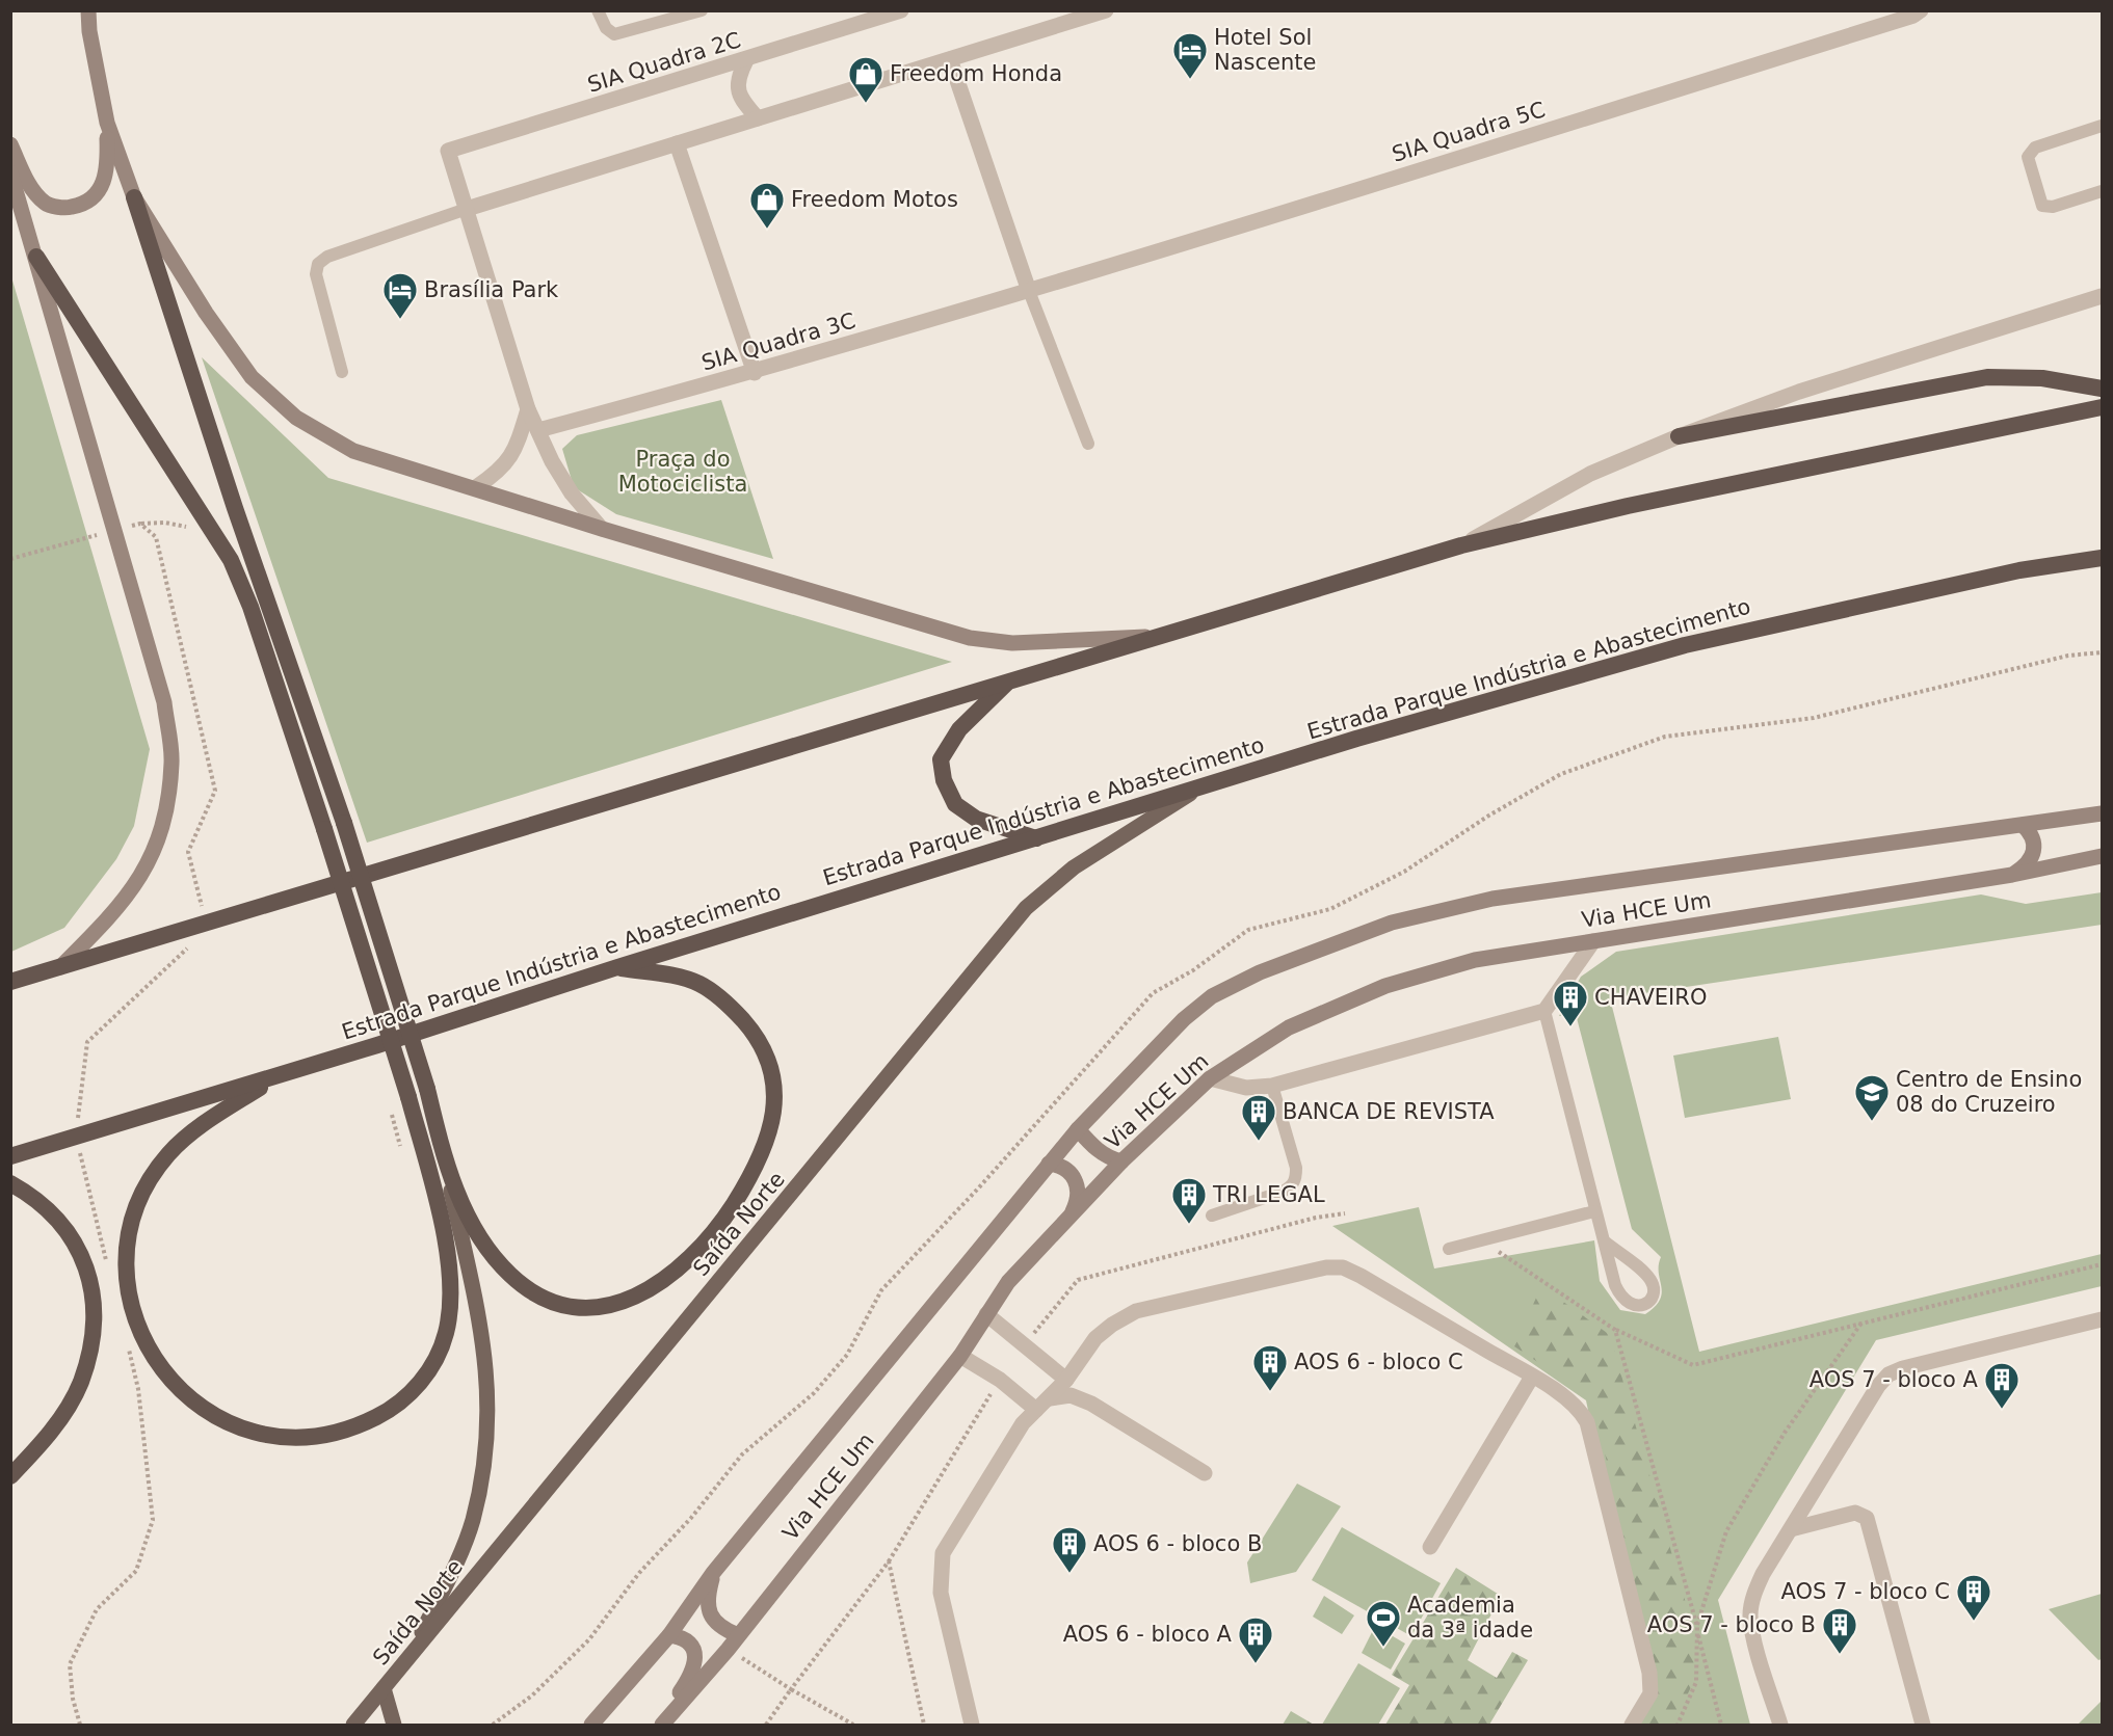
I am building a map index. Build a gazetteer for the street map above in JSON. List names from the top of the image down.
{
  "streets": {
    "highway": ["Estrada Parque Indústria e Abastecimento"],
    "main road": ["Via HCE Um", "Saída Norte"],
    "street": ["SIA Quadra 2C", "SIA Quadra 5C", "SIA Quadra 3C"]
  },
  "crossings": [
    ["SIA Quadra 5C", "SIA Quadra 3C"],
    ["Estrada Parque Indústria e Abastecimento", "Saída Norte"]
  ],
  "parks": ["Praça do Motociclista"],
  "places": {
    "hotel": ["Hotel Sol Nascente", "Brasília Park"],
    "shop": ["Freedom Honda", "Freedom Motos"],
    "building": [
      "CHAVEIRO",
      "BANCA DE REVISTA",
      "TRI LEGAL",
      "AOS 6 - bloco C",
      "AOS 7 - bloco A",
      "AOS 6 - bloco B",
      "AOS 7 - bloco C",
      "AOS 7 - bloco B",
      "AOS 6 - bloco A"
    ],
    "school or university": ["Centro de Ensino 08 do Cruzeiro"],
    "sports": ["Academia da 3ª idade"]
  }
}
